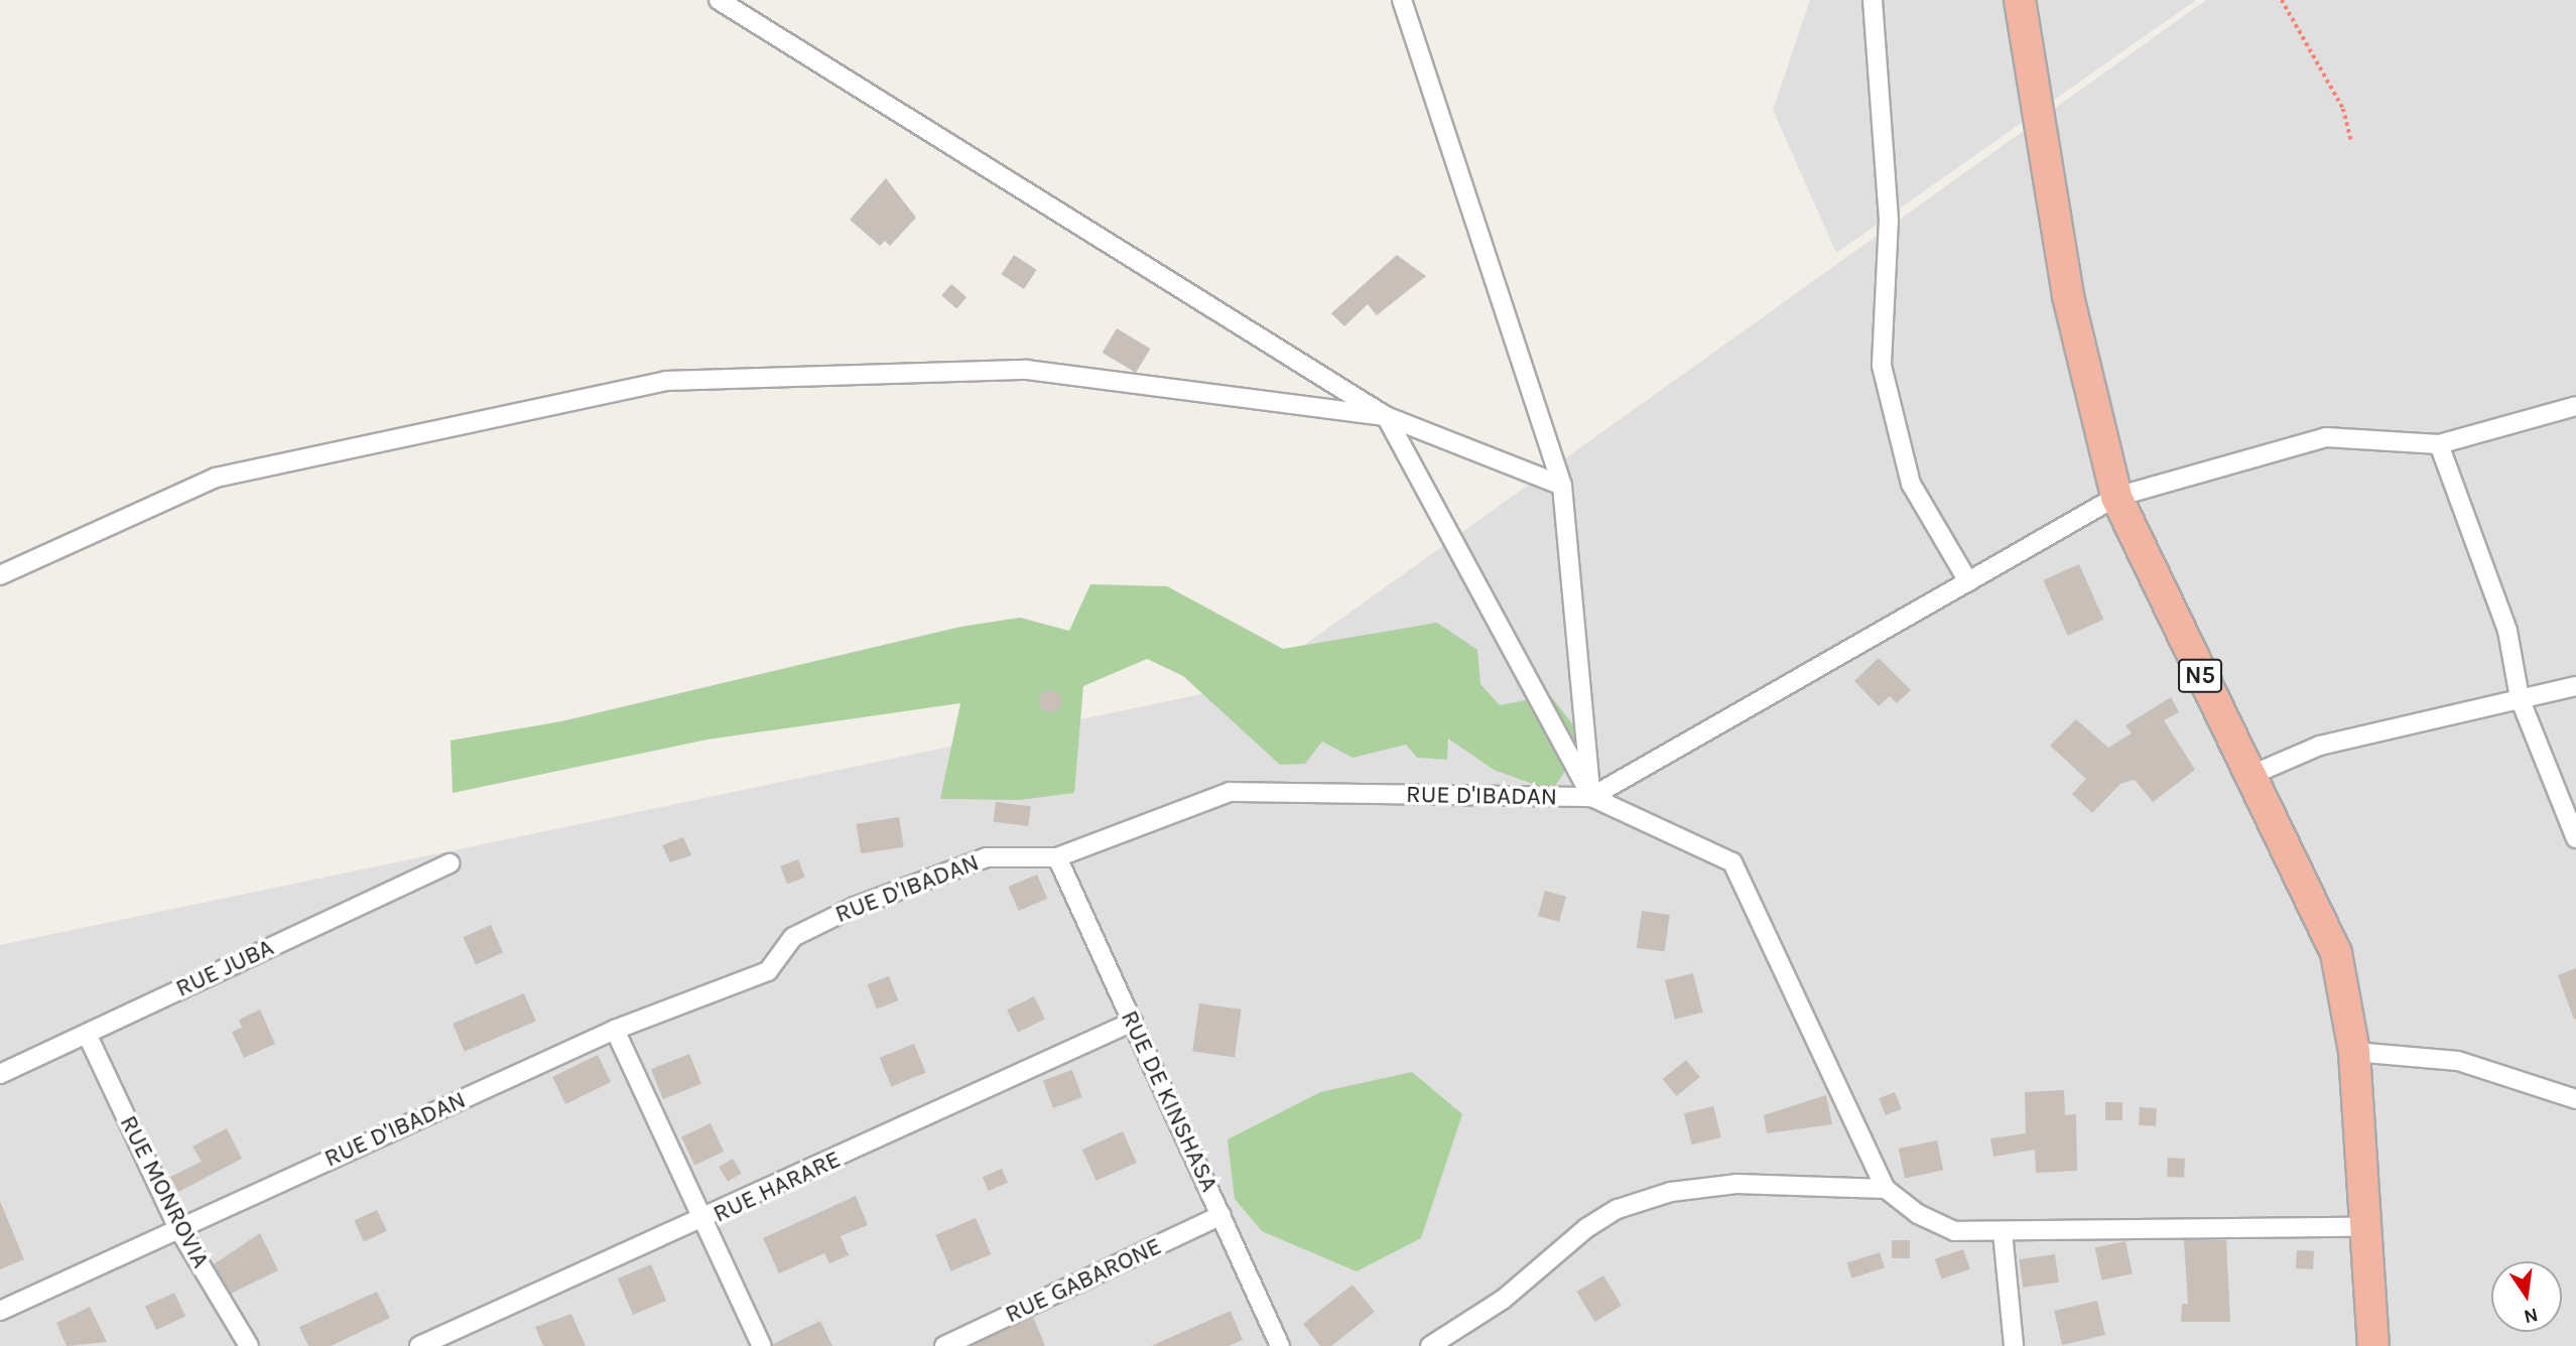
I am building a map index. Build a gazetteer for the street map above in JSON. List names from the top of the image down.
{
  "streets": {
    "highway": ["N5"],
    "street": [
      "RUE D'IBADAN",
      "RUE JUBA",
      "RUE DE KINSHASA",
      "RUE HARARE",
      "RUE MONROVIA",
      "RUE GABARONE"
    ]
  },
  "crossings": [
    ["RUE D'IBADAN", "RUE DE KINSHASA"],
    ["RUE D'IBADAN", "RUE MONROVIA"],
    ["RUE JUBA", "RUE MONROVIA"],
    ["RUE DE KINSHASA", "RUE HARARE"],
    ["RUE DE KINSHASA", "RUE GABARONE"]
  ],
  "north": "bottom"
}
